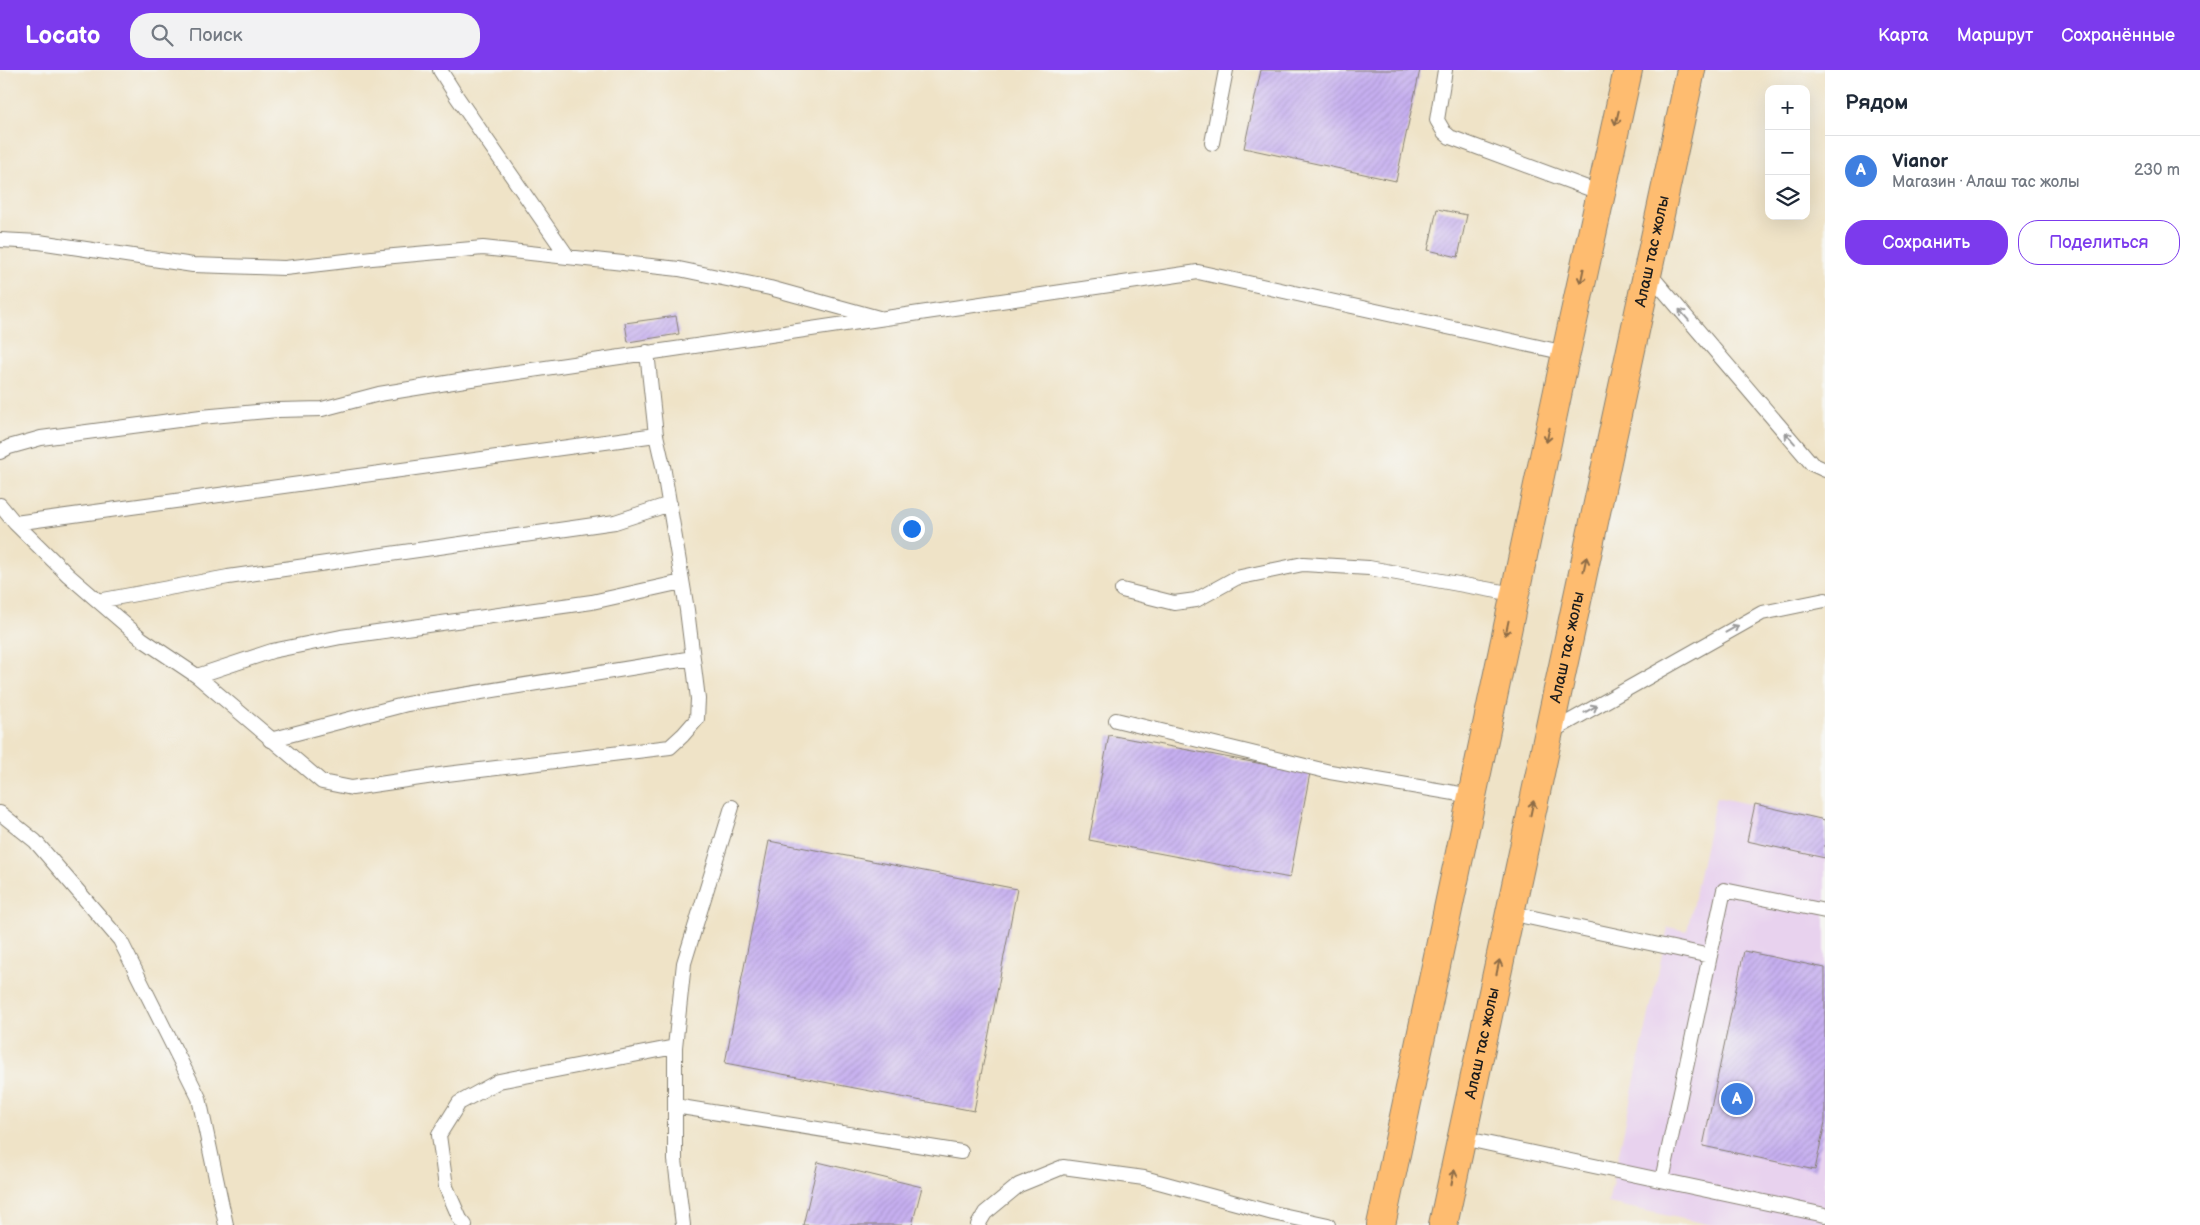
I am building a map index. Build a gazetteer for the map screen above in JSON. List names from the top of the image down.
{
  "streets": {
    "main road": ["Алаш тас жолы"]
  },
  "page": {
    "header": "Locato",
    "search": "Поиск",
    "nav": ["Карта", "Маршрут", "Сохранённые"],
    "heading": "Рядом",
    "map_buttons": ["+", "−"],
    "list": [
      {
        "mark": "A",
        "name": "Vianor",
        "note": "Магазин · Алаш тас жолы",
        "value": "230 m"
      }
    ],
    "buttons": ["Сохранить", "Поделиться"],
    "pins": "A"
  }
}
